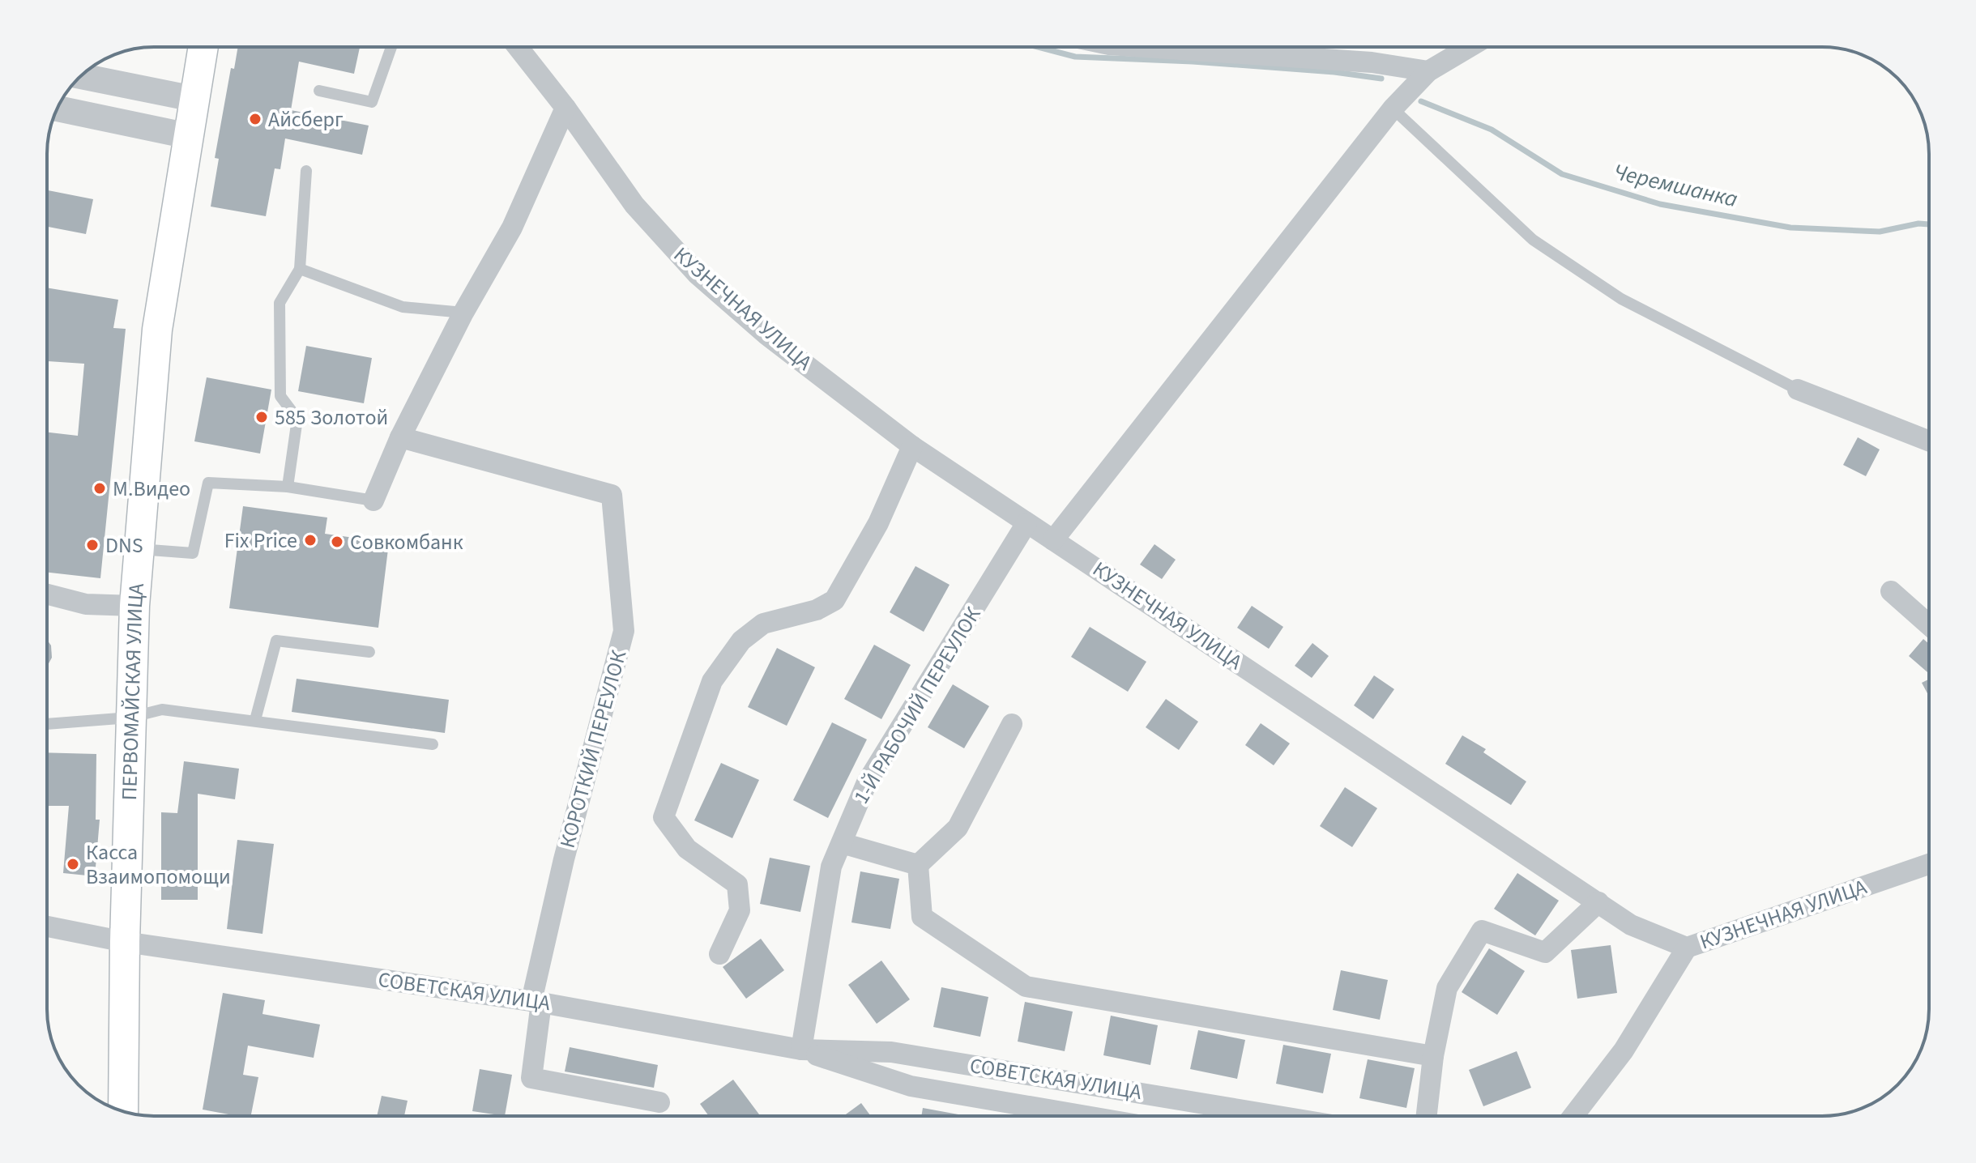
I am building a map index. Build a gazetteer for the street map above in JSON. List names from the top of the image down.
{
  "streets": {
    "main road": ["ПЕРВОМАЙСКАЯ УЛИЦА"],
    "street": [
      "КУЗНЕЧНАЯ УЛИЦА",
      "1-Й РАБОЧИЙ ПЕРЕУЛОК",
      "КОРОТКИЙ ПЕРЕУЛОК",
      "СОВЕТСКАЯ УЛИЦА"
    ]
  },
  "crossings": [
    ["КУЗНЕЧНАЯ УЛИЦА", "1-Й РАБОЧИЙ ПЕРЕУЛОК"],
    ["ПЕРВОМАЙСКАЯ УЛИЦА", "СОВЕТСКАЯ УЛИЦА"],
    ["1-Й РАБОЧИЙ ПЕРЕУЛОК", "СОВЕТСКАЯ УЛИЦА"],
    ["КОРОТКИЙ ПЕРЕУЛОК", "СОВЕТСКАЯ УЛИЦА"]
  ],
  "water": ["Черемшанка"],
  "places": [
    "Айсберг",
    "585 Золотой",
    "М.Видео",
    "Fix Price",
    "Совкомбанк",
    "DNS",
    "Касса Взаимопомощи"
  ]
}
